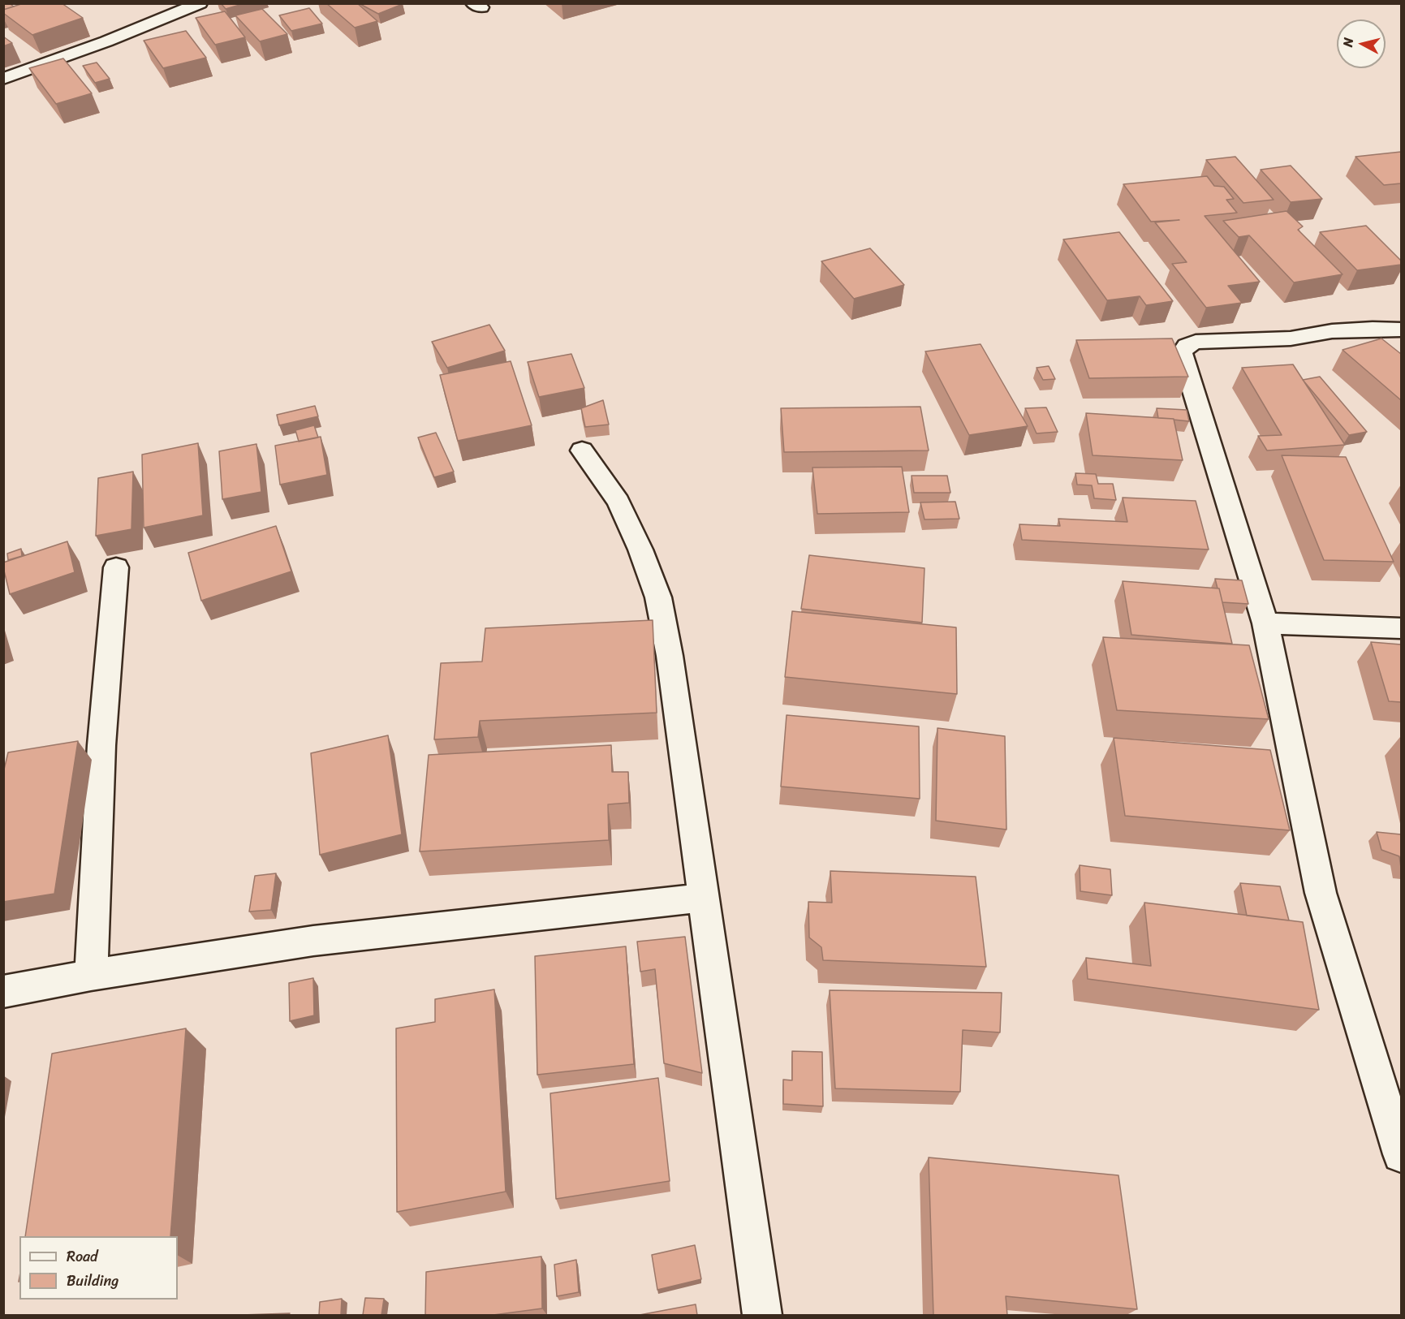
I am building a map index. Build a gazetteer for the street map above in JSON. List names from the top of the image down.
{
  "legend": ["Road", "Building"],
  "north": "left"
}
